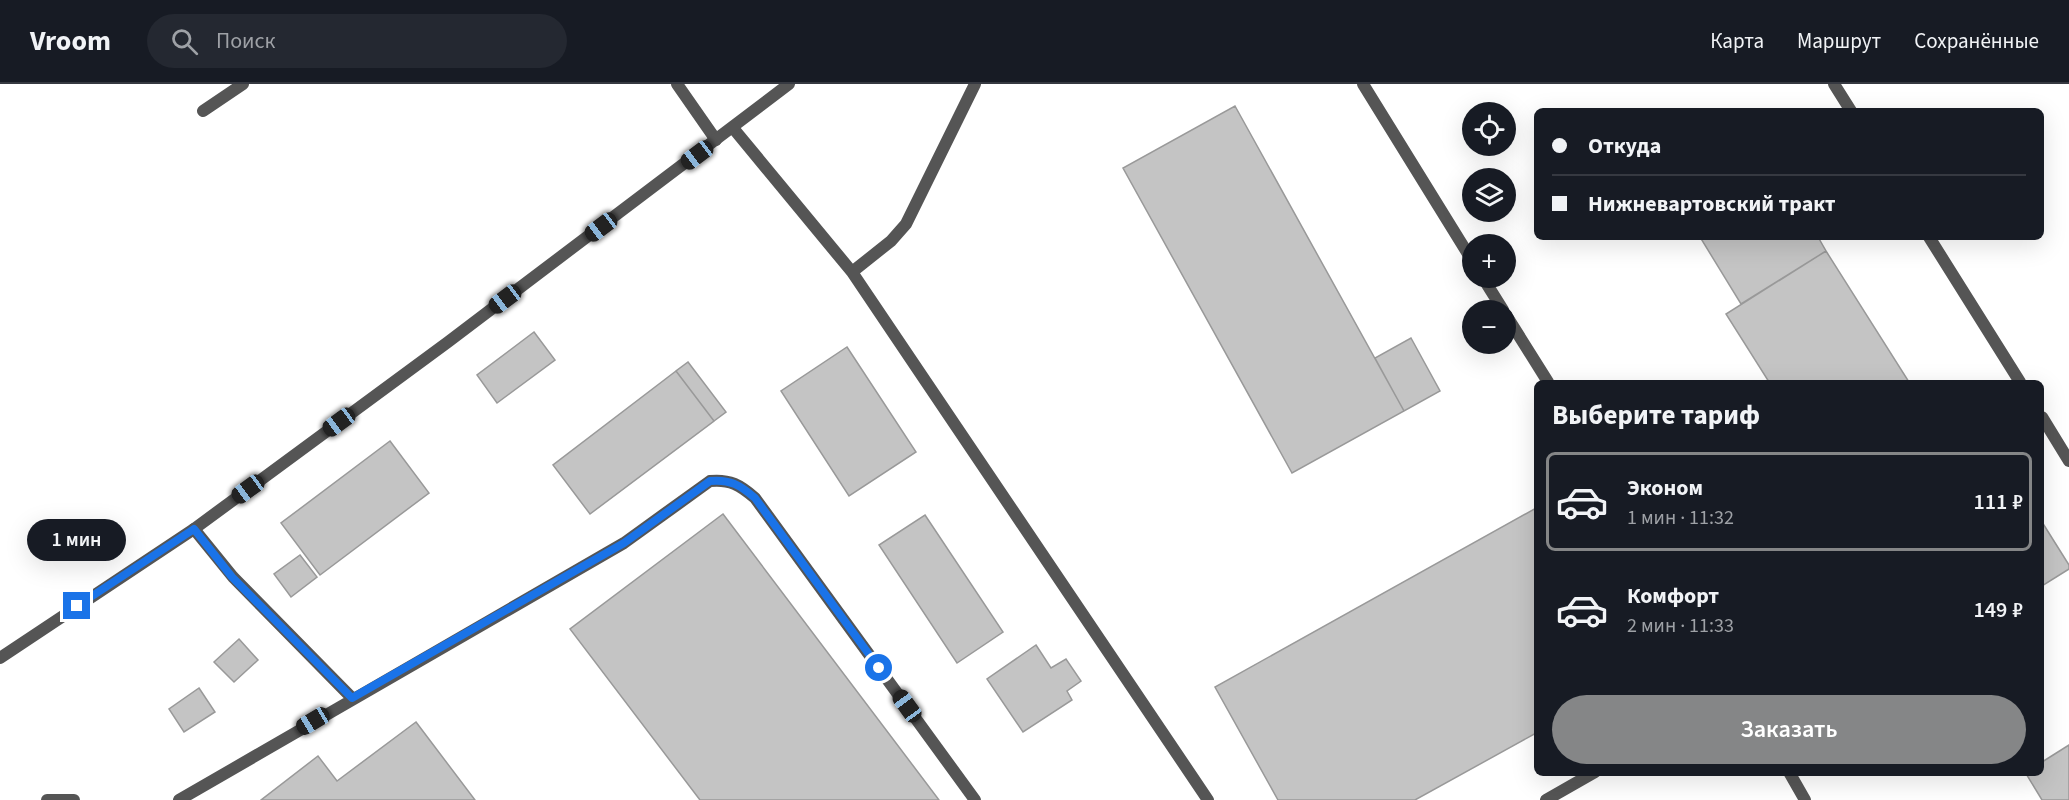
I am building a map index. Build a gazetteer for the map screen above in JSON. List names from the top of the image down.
{
  "page": {
    "header": "Vroom",
    "search": "Поиск",
    "nav": ["Карта", "Маршрут", "Сохранённые"],
    "map_buttons": ["+", "−"],
    "banner": ["Откуда", "Нижневартовский тракт"],
    "heading": "Выберите тариф",
    "list": [
      {
        "name": "Эконом",
        "note": "1 мин · 11:32",
        "value": "111 ₽"
      },
      {
        "name": "Комфорт",
        "note": "2 мин · 11:33",
        "value": "149 ₽"
      }
    ],
    "bubble": "1 мин",
    "buttons": "Заказать"
  }
}
